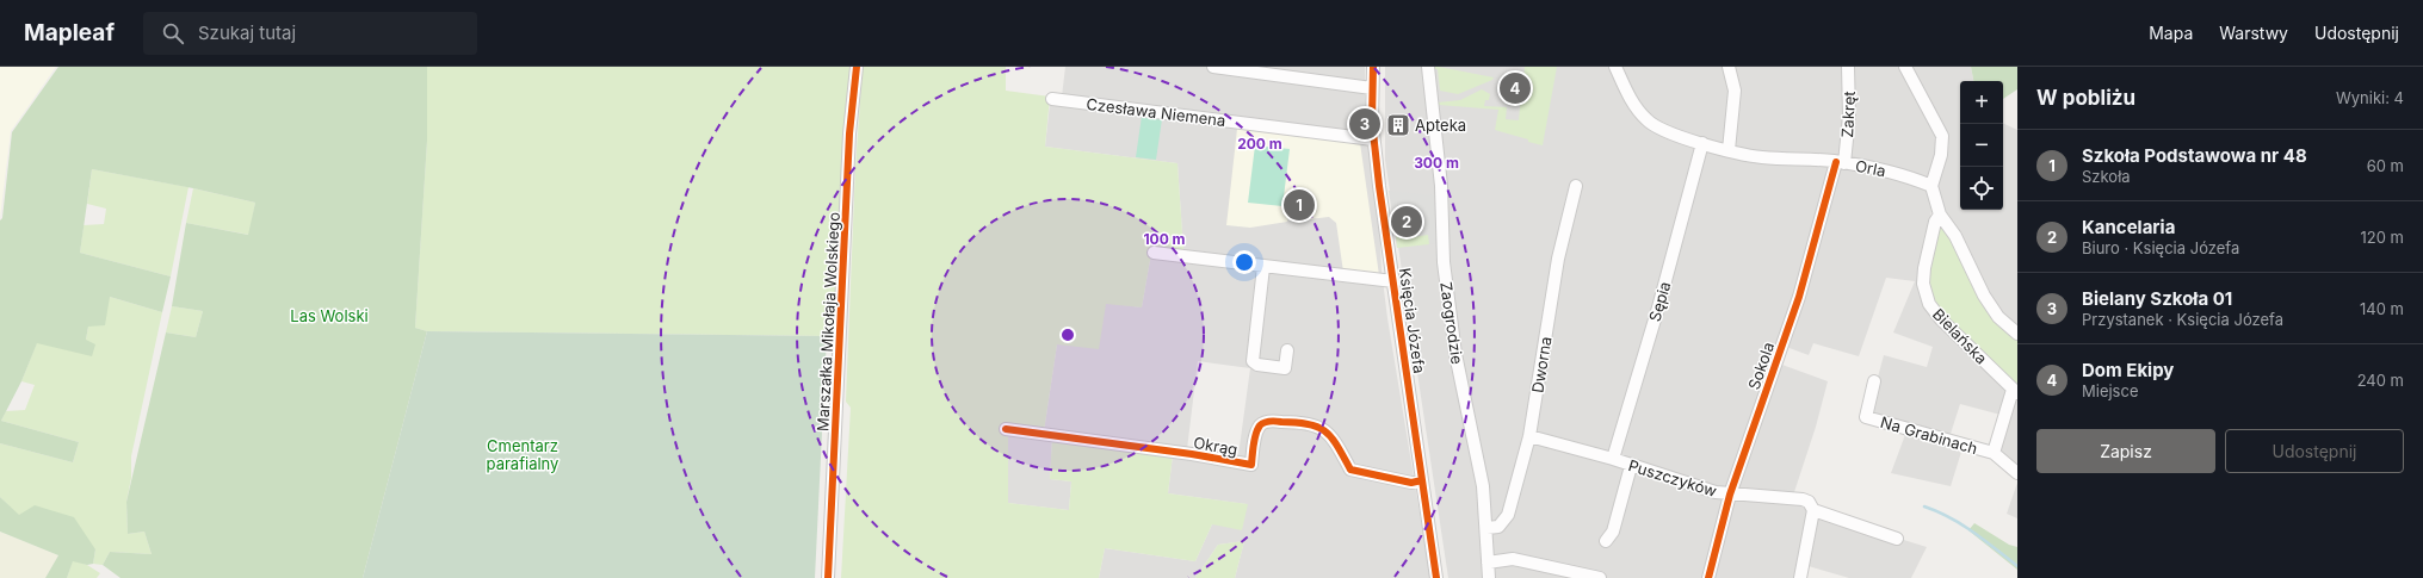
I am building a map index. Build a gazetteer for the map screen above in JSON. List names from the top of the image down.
{
  "streets": {
    "street": [
      "Czesława Niemena",
      "Zakręt",
      "Orla",
      "Sępia",
      "Księcia Józefa",
      "Marszałka Mikołaja Wolskiego",
      "Zaogrodzie",
      "Bielańska",
      "Dworna",
      "Sokola",
      "Na Grabinach",
      "Okrąg",
      "Puszczyków"
    ]
  },
  "crossings": [
    ["Czesława Niemena", "Księcia Józefa"],
    ["Zakręt", "Orla"],
    ["Zakręt", "Sokola"],
    ["Orla", "Sępia"],
    ["Orla", "Sokola"],
    ["Sępia", "Puszczyków"],
    ["Księcia Józefa", "Okrąg"],
    ["Zaogrodzie", "Dworna"],
    ["Bielańska", "Na Grabinach"],
    ["Dworna", "Puszczyków"],
    ["Sokola", "Puszczyków"]
  ],
  "parks": ["Las Wolski", "Cmentarz parafialny"],
  "places": {
    "building": ["Apteka"]
  },
  "page": {
    "header": "Mapleaf",
    "search": "Szukaj tutaj",
    "nav": ["Mapa", "Warstwy", "Udostępnij"],
    "heading": ["W pobliżu", "Wyniki: 4"],
    "pins": [
      "4",
      "3",
      "1",
      "2"
    ],
    "map_buttons": ["+", "−"],
    "list": [
      {
        "mark": "1",
        "name": "Szkoła Podstawowa nr 48",
        "note": "Szkoła",
        "value": "60 m"
      },
      {
        "mark": "2",
        "name": "Kancelaria",
        "note": "Biuro · Księcia Józefa",
        "value": "120 m"
      },
      {
        "mark": "3",
        "name": "Bielany Szkoła 01",
        "note": "Przystanek · Księcia Józefa",
        "value": "140 m"
      },
      {
        "mark": "4",
        "name": "Dom Ekipy",
        "note": "Miejsce",
        "value": "240 m"
      }
    ],
    "buttons": ["Zapisz", "Udostępnij"]
  },
  "rings": ["200 m", "300 m", "100 m"]
}
